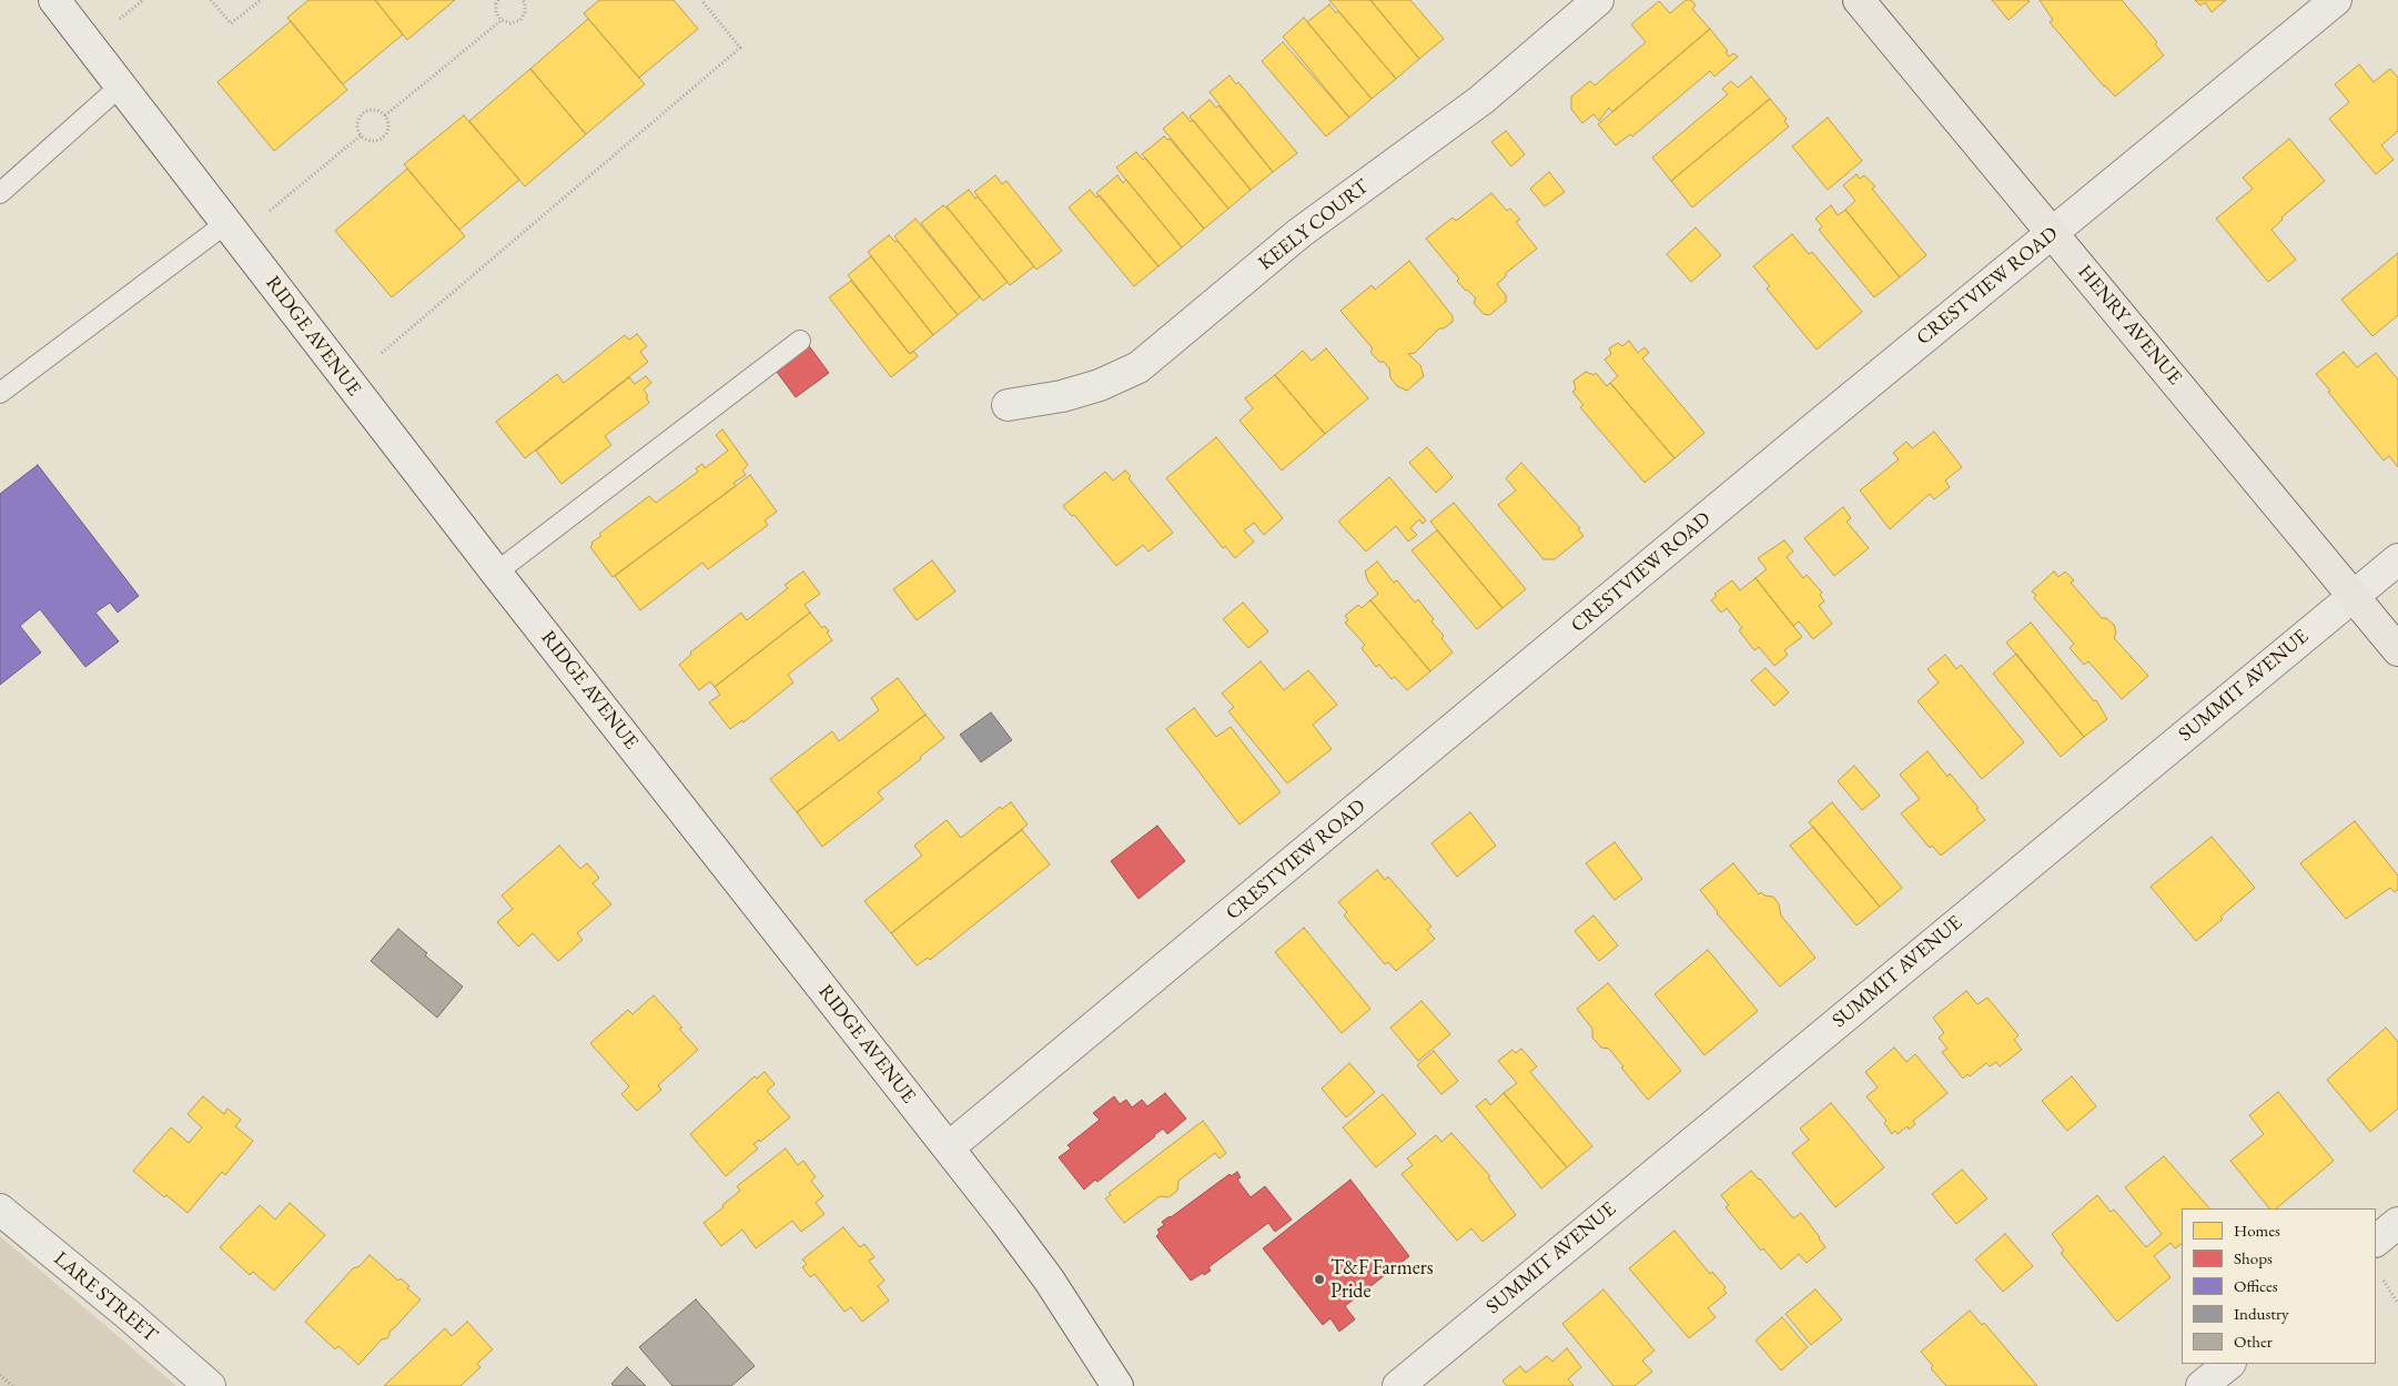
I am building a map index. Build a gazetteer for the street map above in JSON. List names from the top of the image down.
{
  "streets": {
    "main road": ["HENRY AVENUE"],
    "street": [
      "KEELY COURT",
      "CRESTVIEW ROAD",
      "RIDGE AVENUE",
      "SUMMIT AVENUE",
      "LARE STREET"
    ]
  },
  "crossings": [
    ["CRESTVIEW ROAD", "HENRY AVENUE"],
    ["CRESTVIEW ROAD", "RIDGE AVENUE"],
    ["HENRY AVENUE", "SUMMIT AVENUE"]
  ],
  "places": ["T&F Farmers Pride"],
  "legend": [
    "Homes",
    "Shops",
    "Offices",
    "Industry",
    "Other"
  ]
}
